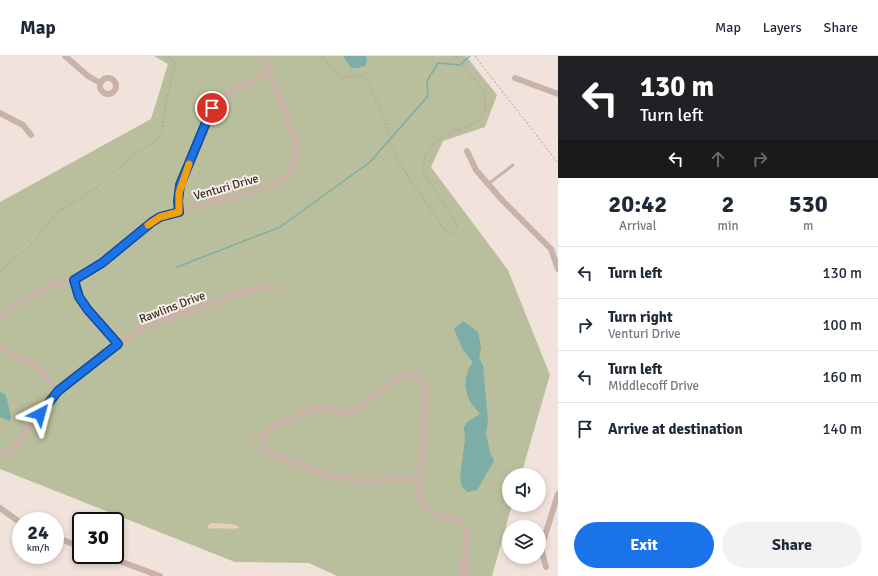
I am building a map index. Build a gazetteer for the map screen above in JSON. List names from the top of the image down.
{
  "streets": {
    "street": ["Venturi Drive", "Rawlins Drive"]
  },
  "page": {
    "header": "Map",
    "nav": ["Map", "Layers", "Share"],
    "turn": ["130 m", "Turn left"],
    "eta": [
      "20:42",
      "Arrival",
      "2",
      "min",
      "530",
      "m"
    ],
    "list": [
      {
        "name": "Turn left",
        "value": "130 m"
      },
      {
        "name": "Turn right",
        "note": "Venturi Drive",
        "value": "100 m"
      },
      {
        "name": "Turn left",
        "note": "Middlecoff Drive",
        "value": "160 m"
      },
      {
        "name": "Arrive at destination",
        "value": "140 m"
      }
    ],
    "speed": "24 km/h",
    "limit": "30",
    "buttons": ["Exit", "Share"]
  }
}
